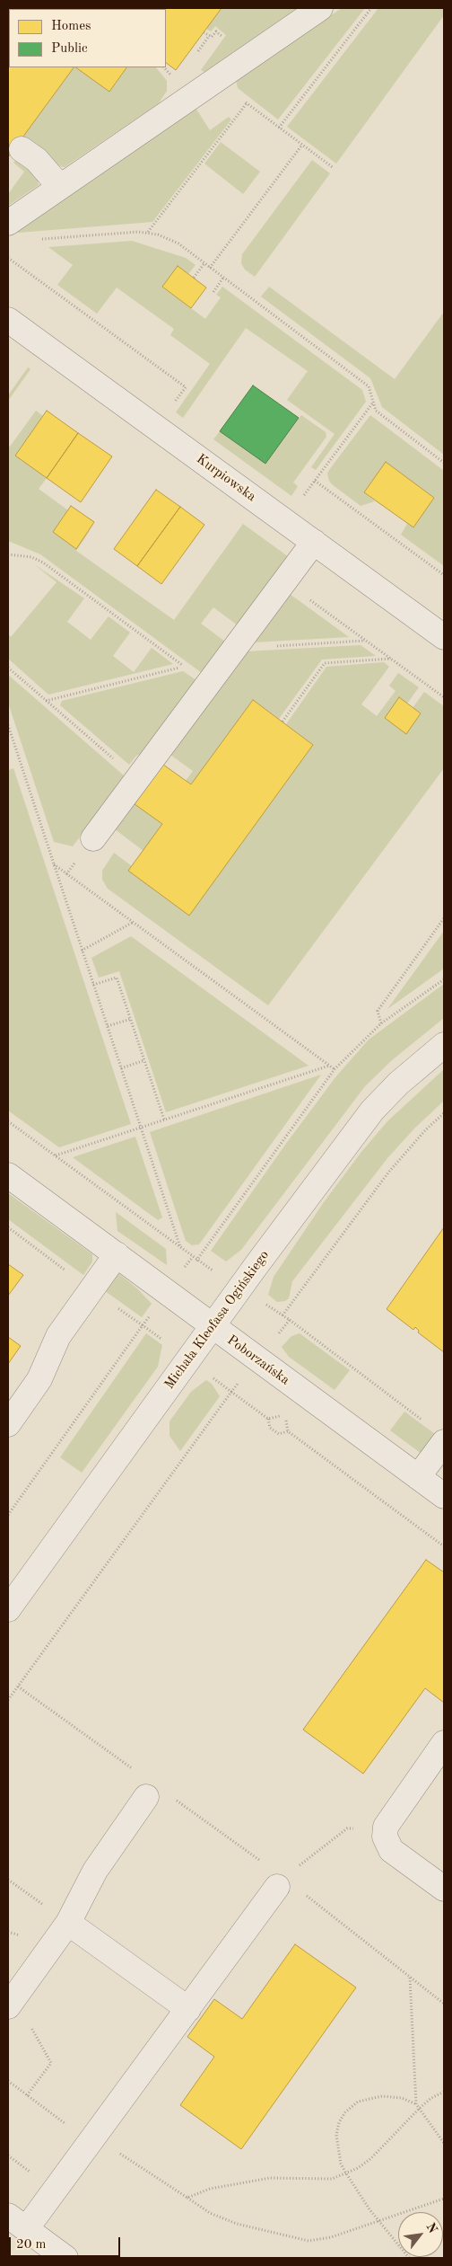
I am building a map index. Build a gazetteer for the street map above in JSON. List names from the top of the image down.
{
  "streets": {
    "street": ["Kurpiowska", "Michała Kleofasa Ogińskiego", "Poborzańska"]
  },
  "crossings": [
    ["Michała Kleofasa Ogińskiego", "Poborzańska"]
  ],
  "legend": ["Homes", "Public"],
  "scale_bar": "20 m",
  "north": "top right"
}
